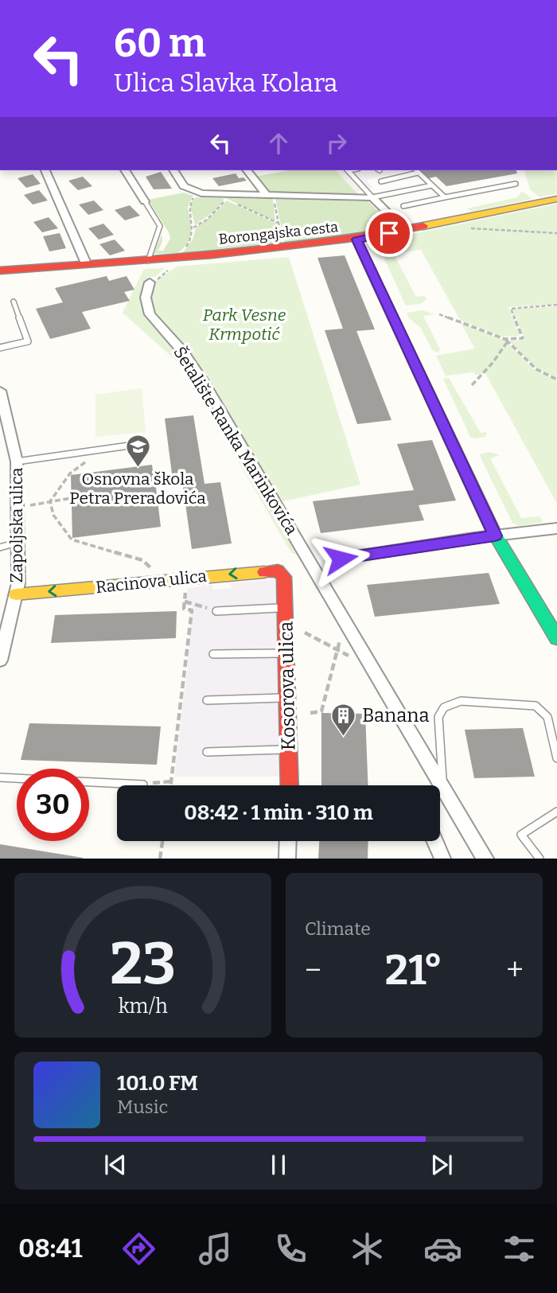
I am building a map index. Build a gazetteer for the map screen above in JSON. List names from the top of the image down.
{
  "streets": {
    "street": [
      "Borongajska cesta",
      "Šetalište Ranka Marinkovića",
      "Zapoljska ulica",
      "Racinova ulica",
      "Kosorova ulica"
    ]
  },
  "crossings": [
    ["Zapoljska ulica", "Racinova ulica"],
    ["Racinova ulica", "Kosorova ulica"]
  ],
  "one_way": ["Racinova ulica"],
  "parks": ["Park Vesne Krmpotić"],
  "places": {
    "school or university": ["Osnovna škola Petra Preradovića"],
    "building": ["Banana"]
  },
  "page": {
    "turn": ["60 m", "Ulica Slavka Kolara"],
    "limit": "30",
    "trip": "08:42 · 1 min · 310 m",
    "tile": "Climate",
    "heat": ["−", "21°", "+"],
    "song": ["101.0 FM", "Music"],
    "tabs": "08:41",
    "gauge": ["23", "km/h"]
  }
}
